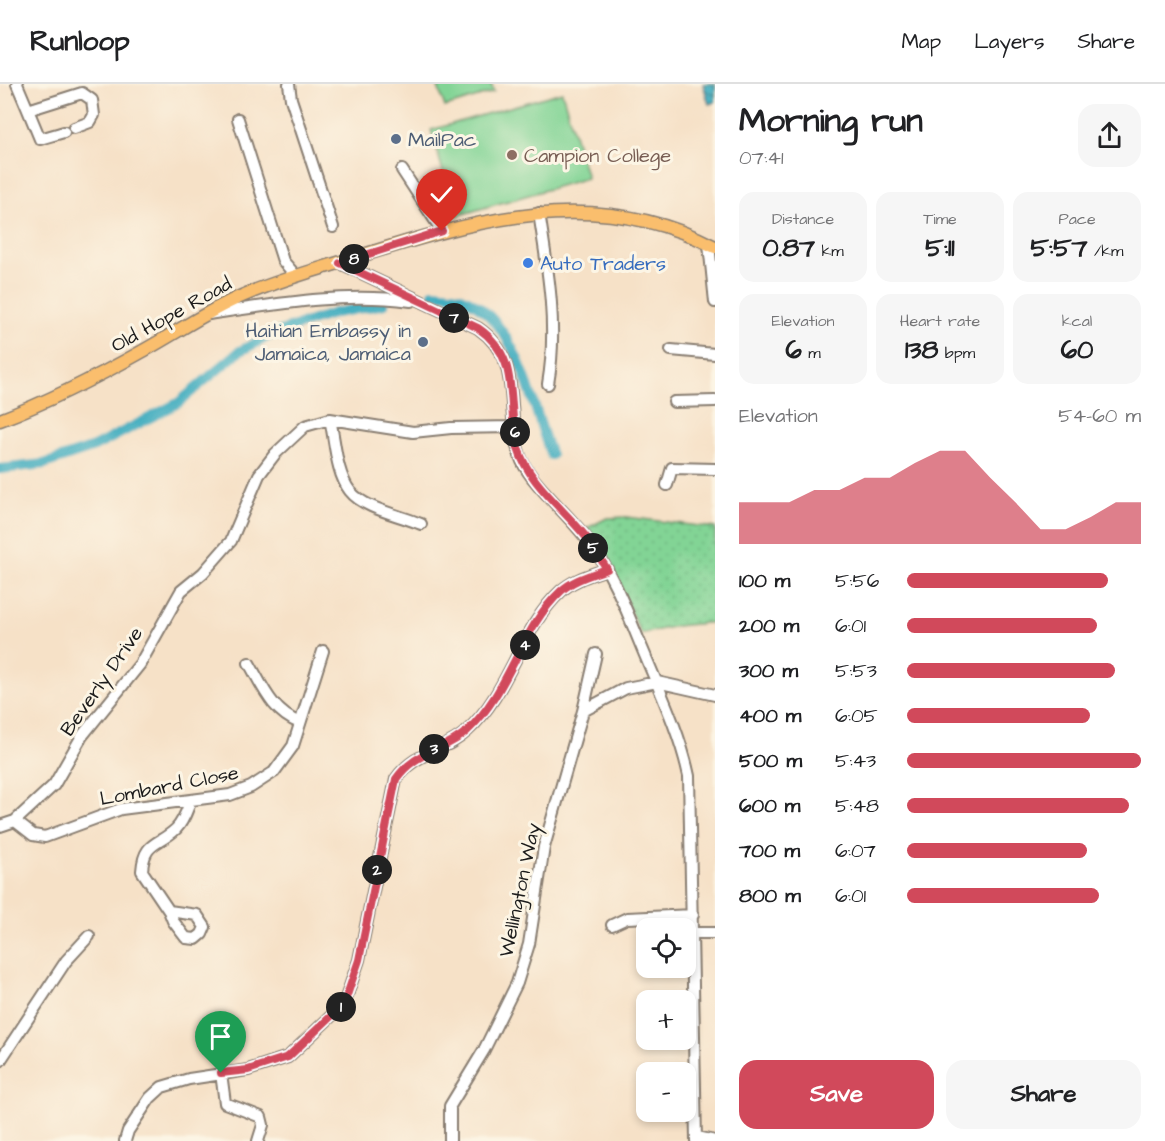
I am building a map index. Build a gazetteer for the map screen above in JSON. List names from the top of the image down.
{
  "streets": {
    "main road": ["Old Hope Road"],
    "street": ["Beverly Drive", "Lombard Close", "Wellington Way"]
  },
  "crossings": [
    ["Beverly Drive", "Lombard Close"]
  ],
  "places": [
    "MailPac",
    "Campion College",
    "Auto Traders",
    "Haitian Embassy in Jamaica, Jamaica"
  ],
  "page": {
    "header": "Runloop",
    "nav": ["Map", "Layers", "Share"],
    "heading": ["Morning run", "07:41"],
    "stats": [
      ["Distance", "0.87 km"],
      ["Time", "5:11"],
      ["Pace", "5:57 /km"],
      ["Elevation", "6 m"],
      ["Heart rate", "138 bpm"],
      ["kcal", "60"]
    ],
    "pins": [
      "8",
      "7",
      "6",
      "5",
      "4",
      "3",
      "2",
      "1"
    ],
    "chart": ["Elevation", "54–60 m"],
    "list": [
      {
        "name": "100 m",
        "note": "5:56"
      },
      {
        "name": "200 m",
        "note": "6:01"
      },
      {
        "name": "300 m",
        "note": "5:53"
      },
      {
        "name": "400 m",
        "note": "6:05"
      },
      {
        "name": "500 m",
        "note": "5:43"
      },
      {
        "name": "600 m",
        "note": "5:48"
      },
      {
        "name": "700 m",
        "note": "6:07"
      },
      {
        "name": "800 m",
        "note": "6:01"
      }
    ],
    "map_buttons": ["+", "−"],
    "buttons": ["Save", "Share"]
  }
}
